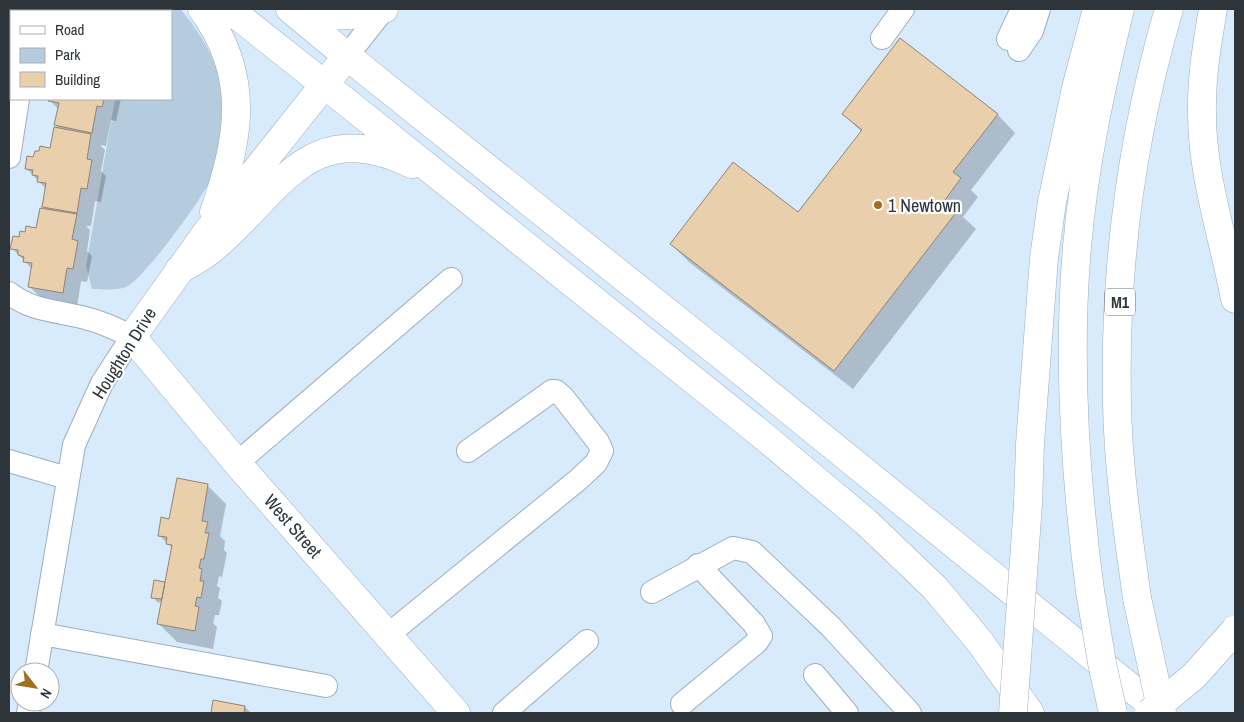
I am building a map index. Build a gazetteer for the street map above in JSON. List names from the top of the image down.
{
  "streets": {
    "main road": ["M1", "Houghton Drive", "West Street"]
  },
  "crossings": [
    ["Houghton Drive", "West Street"]
  ],
  "places": ["1 Newtown"],
  "legend": ["Road", "Park", "Building"],
  "north": "bottom right"
}
